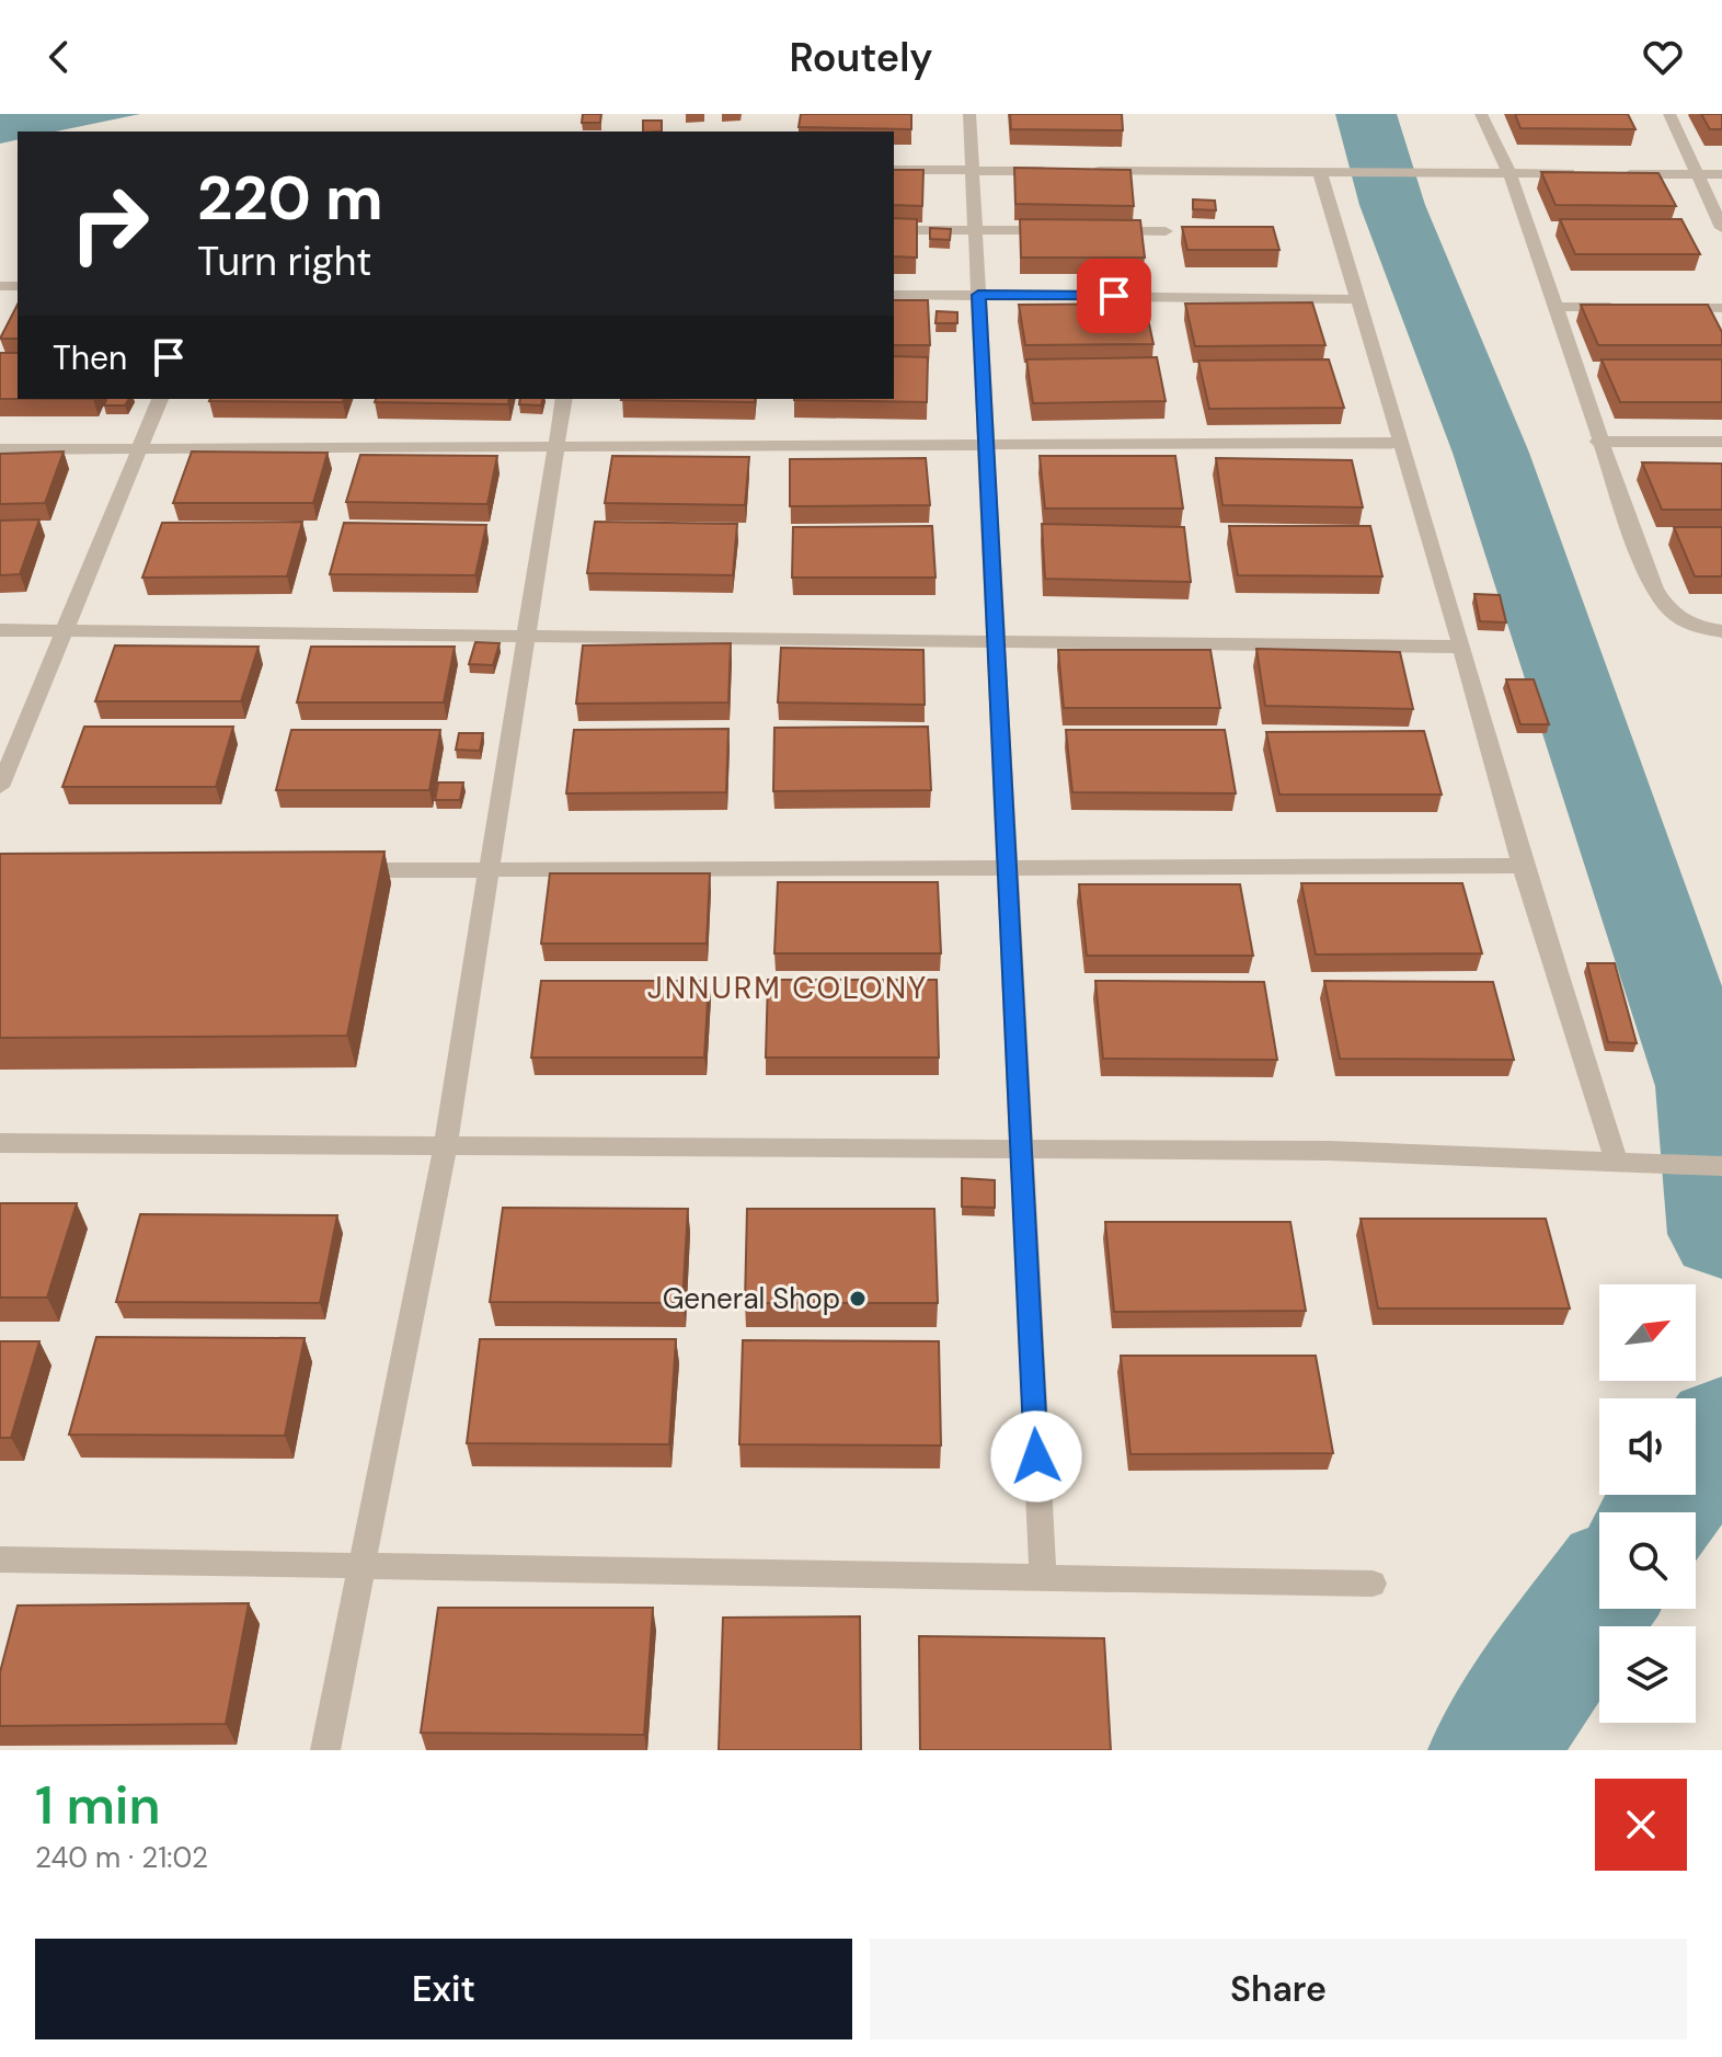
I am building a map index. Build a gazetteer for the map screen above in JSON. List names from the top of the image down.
{
  "districts": ["JNNURM COLONY"],
  "places": ["General Shop"],
  "north": "top right",
  "page": {
    "header": "Routely",
    "turn": ["220 m", "Turn right"],
    "then": "Then",
    "heading": ["1 min", "240 m · 21:02"],
    "buttons": ["Exit", "Share"]
  }
}
